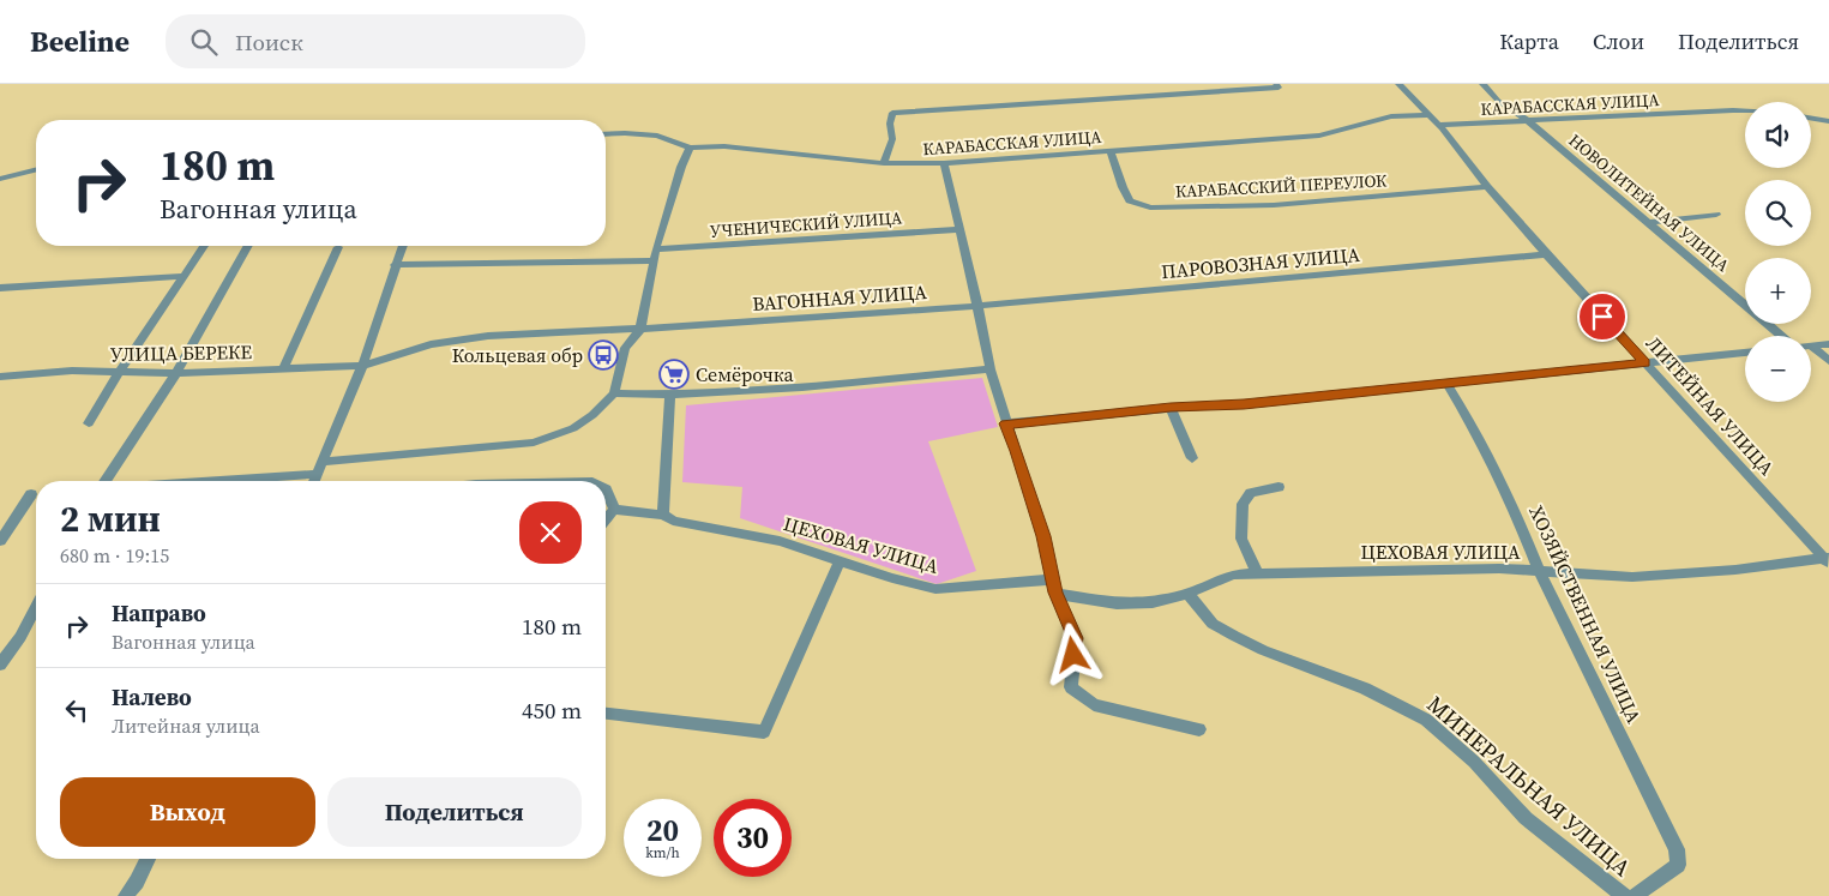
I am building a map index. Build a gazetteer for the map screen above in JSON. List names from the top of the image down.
{
  "streets": {
    "street": [
      "КАРАБАССКАЯ УЛИЦА",
      "КАРАБАССКИЙ ПЕРЕУЛОК",
      "НОВОЛИТЕЙНАЯ УЛИЦА",
      "УЧЕНИЧЕСКИЙ УЛИЦА",
      "ПАРОВОЗНАЯ УЛИЦА",
      "ВАГОННАЯ УЛИЦА",
      "УЛИЦА БЕРЕКЕ",
      "ЛИТЕЙНАЯ УЛИЦА",
      "ЦЕХОВАЯ УЛИЦА",
      "ХОЗЯЙСТВЕННАЯ УЛИЦА",
      "МИНЕРАЛЬНАЯ УЛИЦА"
    ]
  },
  "crossings": [
    ["КАРАБАССКАЯ УЛИЦА", "КАРАБАССКИЙ ПЕРЕУЛОК"],
    ["КАРАБАССКАЯ УЛИЦА", "НОВОЛИТЕЙНАЯ УЛИЦА"],
    ["КАРАБАССКАЯ УЛИЦА", "ЛИТЕЙНАЯ УЛИЦА"],
    ["КАРАБАССКИЙ ПЕРЕУЛОК", "ЛИТЕЙНАЯ УЛИЦА"],
    ["ПАРОВОЗНАЯ УЛИЦА", "ВАГОННАЯ УЛИЦА"],
    ["ПАРОВОЗНАЯ УЛИЦА", "ЛИТЕЙНАЯ УЛИЦА"],
    ["ЛИТЕЙНАЯ УЛИЦА", "ЦЕХОВАЯ УЛИЦА"],
    ["ЦЕХОВАЯ УЛИЦА", "ХОЗЯЙСТВЕННАЯ УЛИЦА"],
    ["ЦЕХОВАЯ УЛИЦА", "МИНЕРАЛЬНАЯ УЛИЦА"]
  ],
  "places": {
    "bus stop": ["Кольцевая обр"],
    "supermarket": ["Семёрочка"]
  },
  "page": {
    "header": "Beeline",
    "search": "Поиск",
    "nav": ["Карта", "Слои", "Поделиться"],
    "map_buttons": ["+", "−"],
    "turn": ["180 m", "Вагонная улица"],
    "heading": ["2 мин", "680 m · 19:15"],
    "list": [
      {
        "name": "Направо",
        "note": "Вагонная улица",
        "value": "180 m"
      },
      {
        "name": "Налево",
        "note": "Литейная улица",
        "value": "450 m"
      }
    ],
    "buttons": ["Выход", "Поделиться"],
    "speed": "20 km/h",
    "limit": "30"
  }
}
